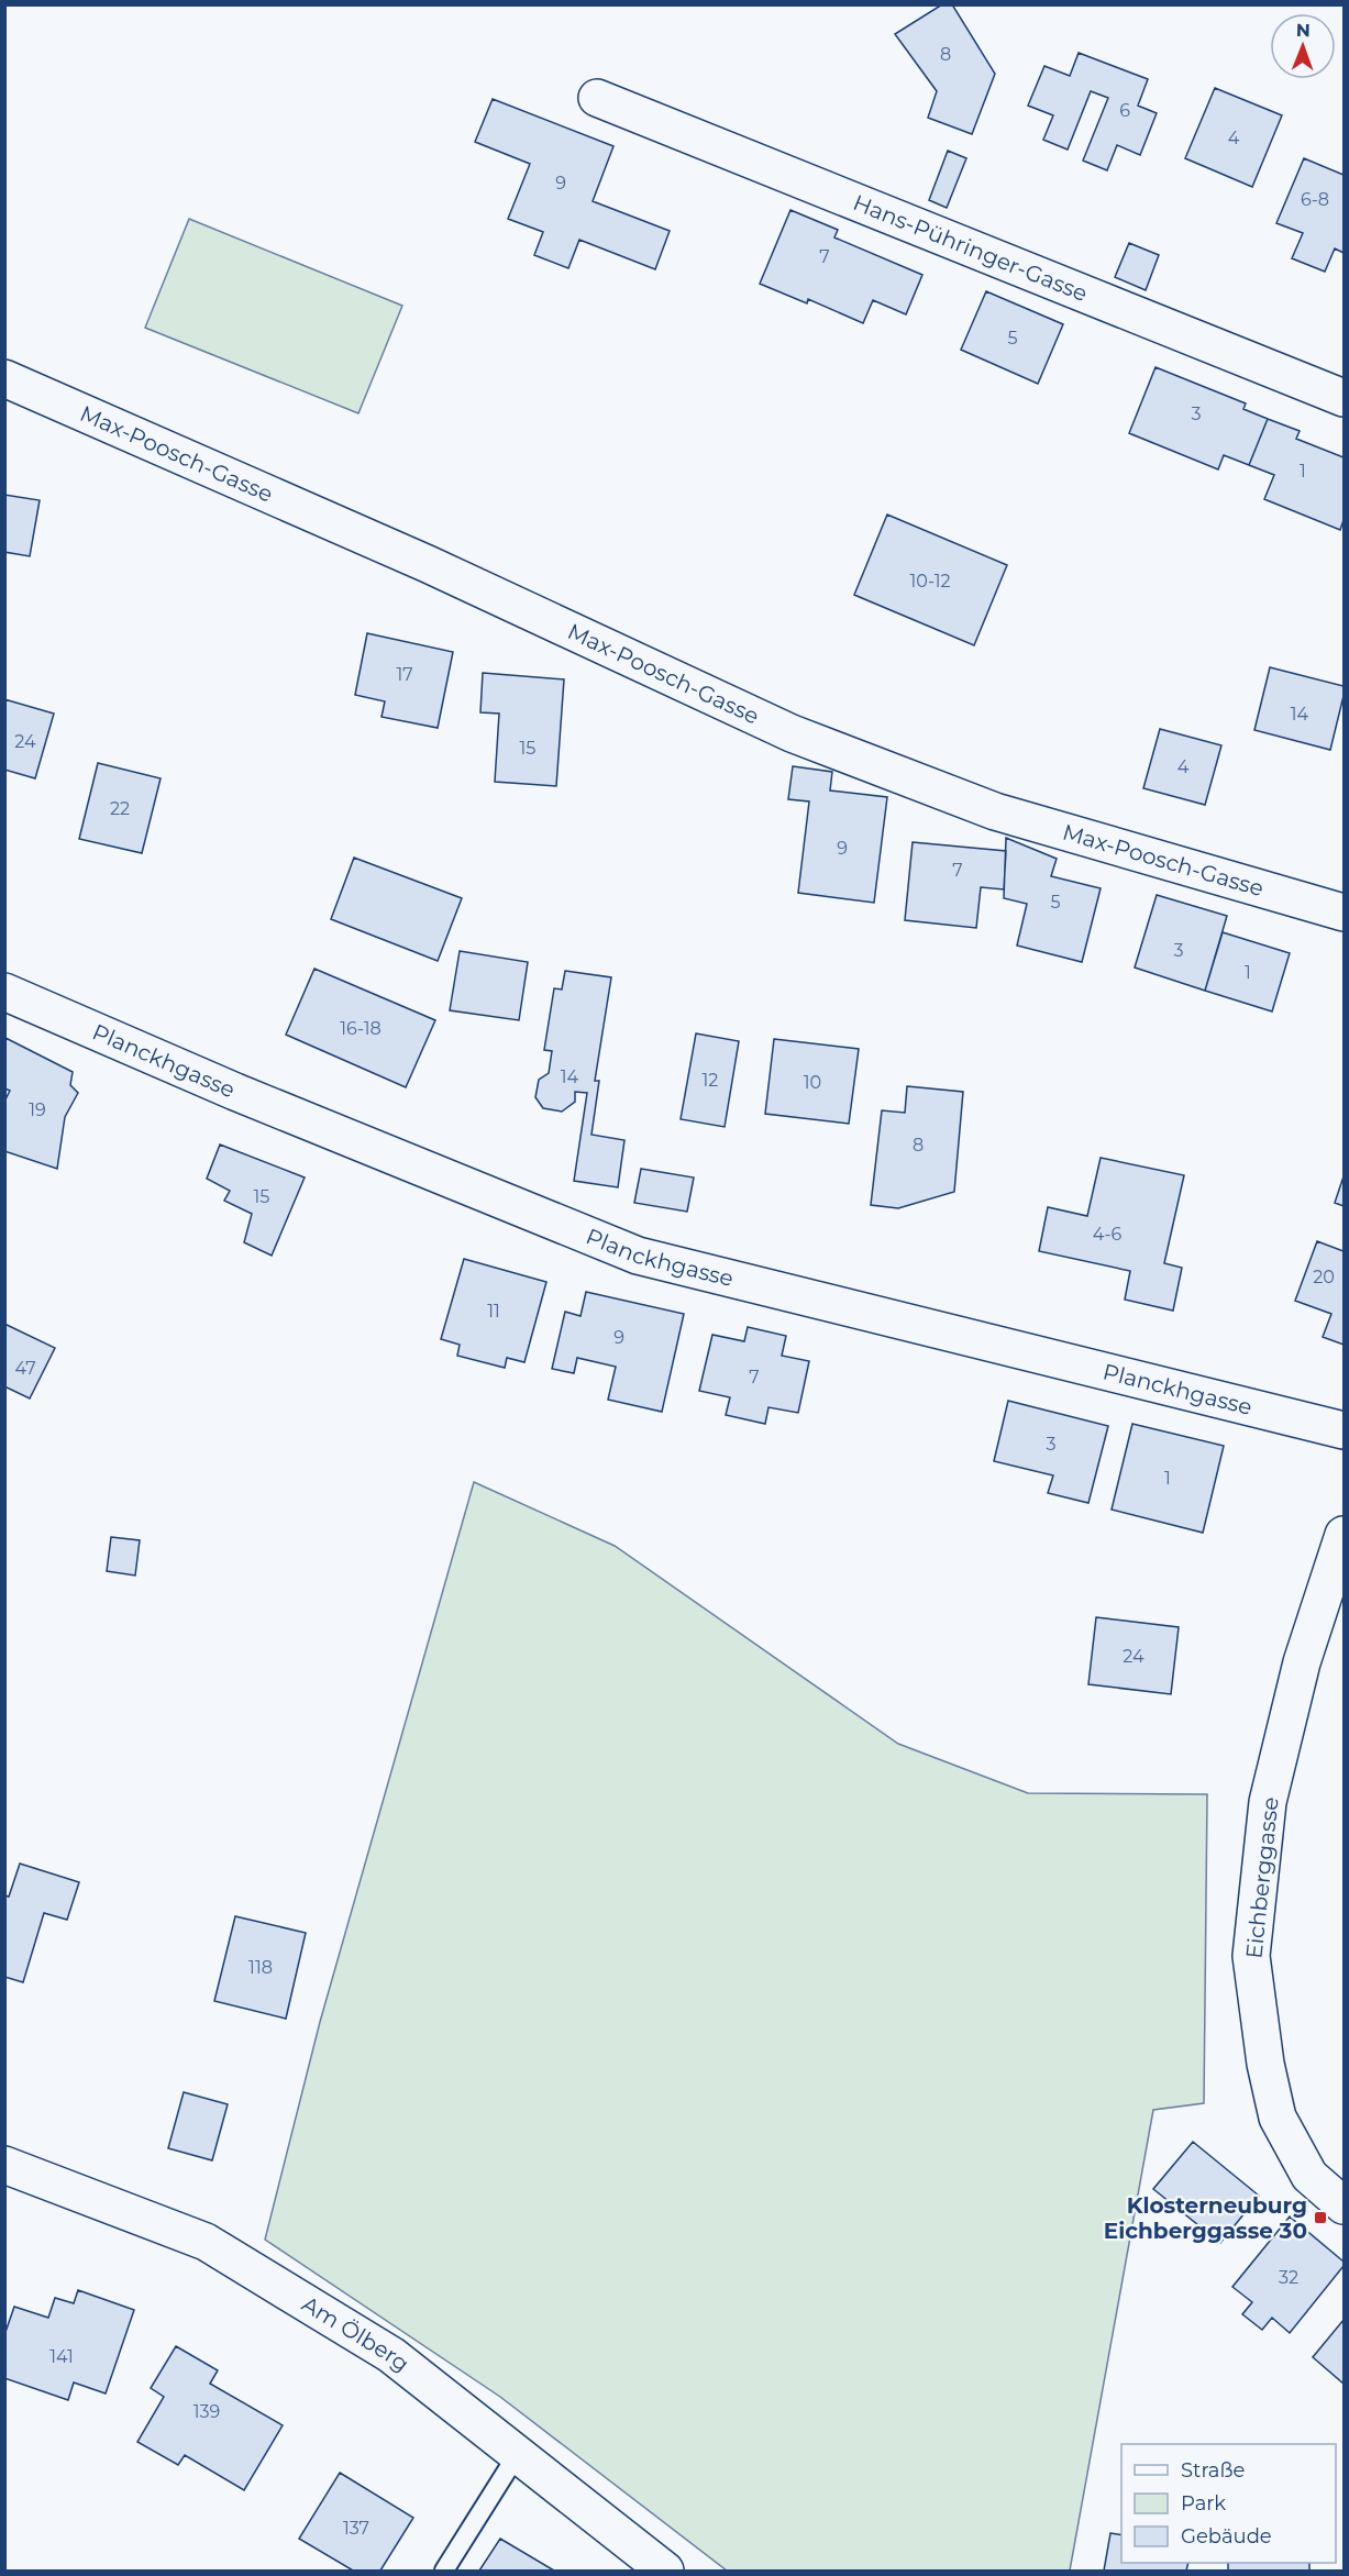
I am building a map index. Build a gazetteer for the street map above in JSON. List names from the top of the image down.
{
  "streets": {
    "street": [
      "Hans-Pühringer-Gasse",
      "Max-Poosch-Gasse",
      "Planckhgasse",
      "Eichberggasse",
      "Am Ölberg"
    ]
  },
  "places": {
    "transit": ["Klosterneuburg Eichberggasse 30"]
  },
  "house_numbers": [
    "8",
    "6",
    "4",
    "9",
    "6-8",
    "7",
    "5",
    "3",
    "1",
    "10-12",
    "17",
    "14",
    "24",
    "15",
    "4",
    "22",
    "9",
    "7",
    "5",
    "3",
    "1",
    "16-18",
    "14",
    "12",
    "10",
    "19",
    "8",
    "15",
    "4-6",
    "20",
    "11",
    "9",
    "47",
    "7",
    "3",
    "1",
    "24",
    "118",
    "32",
    "141",
    "139",
    "137"
  ],
  "legend": ["Straße", "Park", "Gebäude"],
  "north": "top"
}
